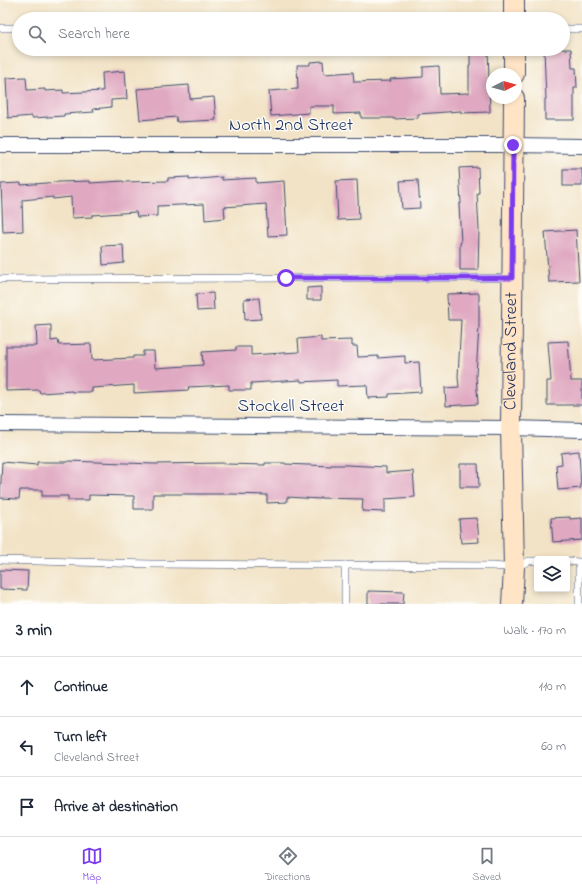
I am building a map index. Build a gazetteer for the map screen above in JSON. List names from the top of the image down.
{
  "streets": {
    "main road": ["Cleveland Street"],
    "street": ["North 2nd Street", "Stockell Street"]
  },
  "crossings": [
    ["North 2nd Street", "Cleveland Street"],
    ["Cleveland Street", "Stockell Street"]
  ],
  "north": "right",
  "page": {
    "search": "Search here",
    "heading": ["3 min", "Walk · 170 m"],
    "list": [
      ["Continue", "110 m"],
      ["Turn left", "Cleveland Street", "60 m"],
      "Arrive at destination"
    ],
    "nav": ["Map", "Directions", "Saved"]
  }
}
